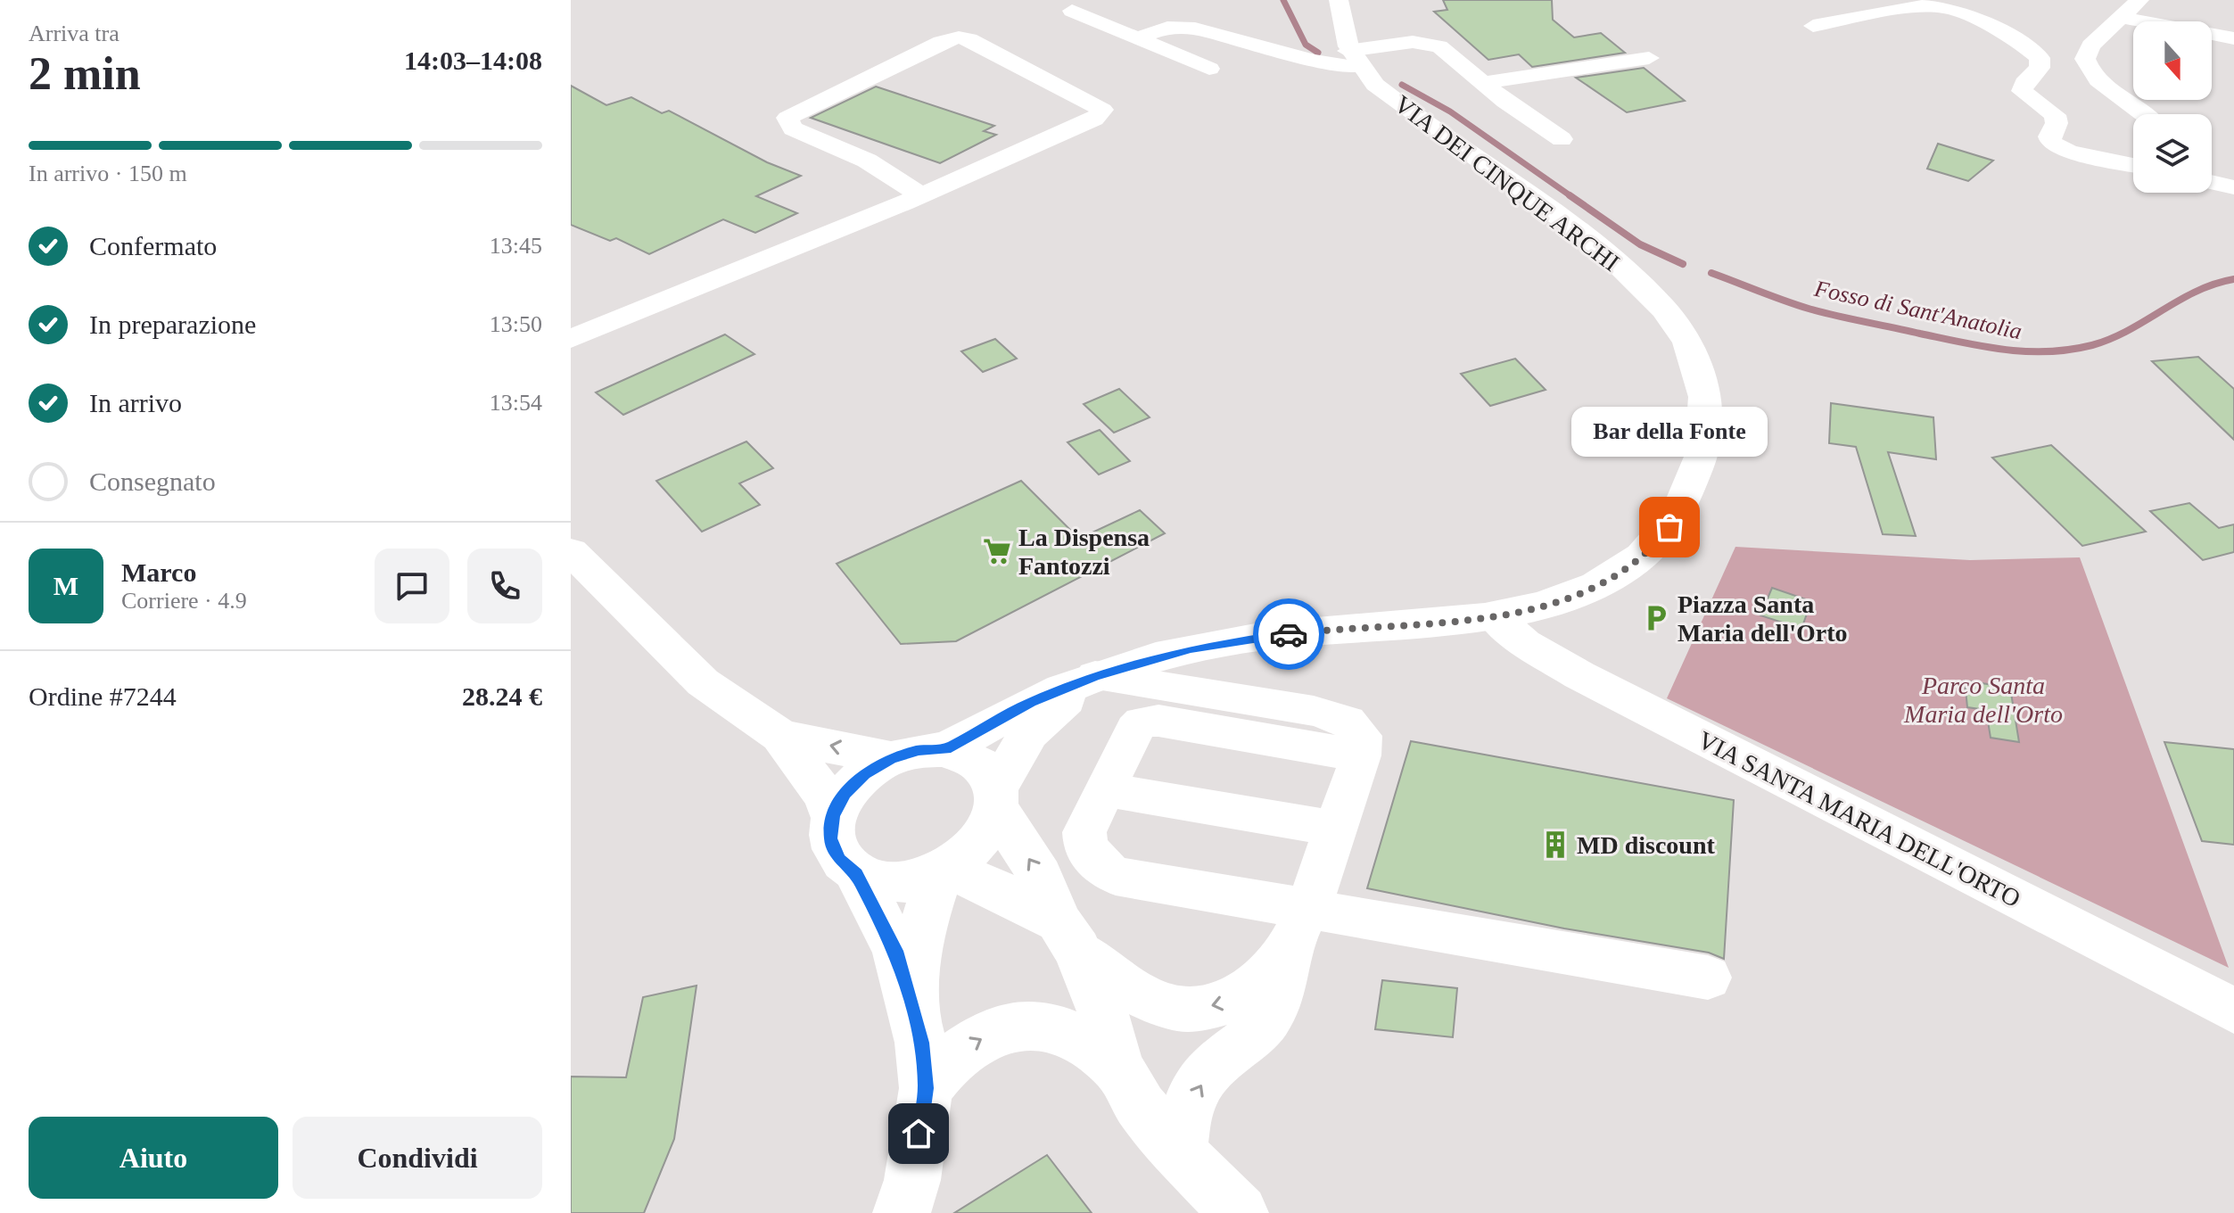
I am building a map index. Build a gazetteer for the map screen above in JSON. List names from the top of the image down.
{
  "streets": {
    "main road": ["VIA DEI CINQUE ARCHI"],
    "street": ["VIA SANTA MARIA DELL'ORTO"]
  },
  "crossings": [
    ["VIA DEI CINQUE ARCHI", "VIA SANTA MARIA DELL'ORTO"]
  ],
  "water": ["Fosso di Sant'Anatolia"],
  "parks": ["Parco Santa Maria dell'Orto"],
  "places": {
    "other": ["Bar della Fonte"],
    "supermarket": ["La Dispensa Fantozzi"],
    "parking": ["Piazza Santa Maria dell'Orto"],
    "building": ["MD discount"]
  },
  "north": "bottom",
  "page": {
    "heading": ["2 min", "Arriva tra", "14:03–14:08"],
    "panel": [
      "Marco",
      "Corriere · 4.9",
      "Ordine #7244",
      "28.24 €"
    ],
    "bar": "In arrivo · 150 m",
    "list": [
      ["Confermato", "13:45"],
      ["In preparazione", "13:50"],
      ["In arrivo", "13:54"],
      "Consegnato"
    ],
    "bubble": "Bar della Fonte",
    "round": "M",
    "buttons": ["Aiuto", "Condividi"]
  }
}
